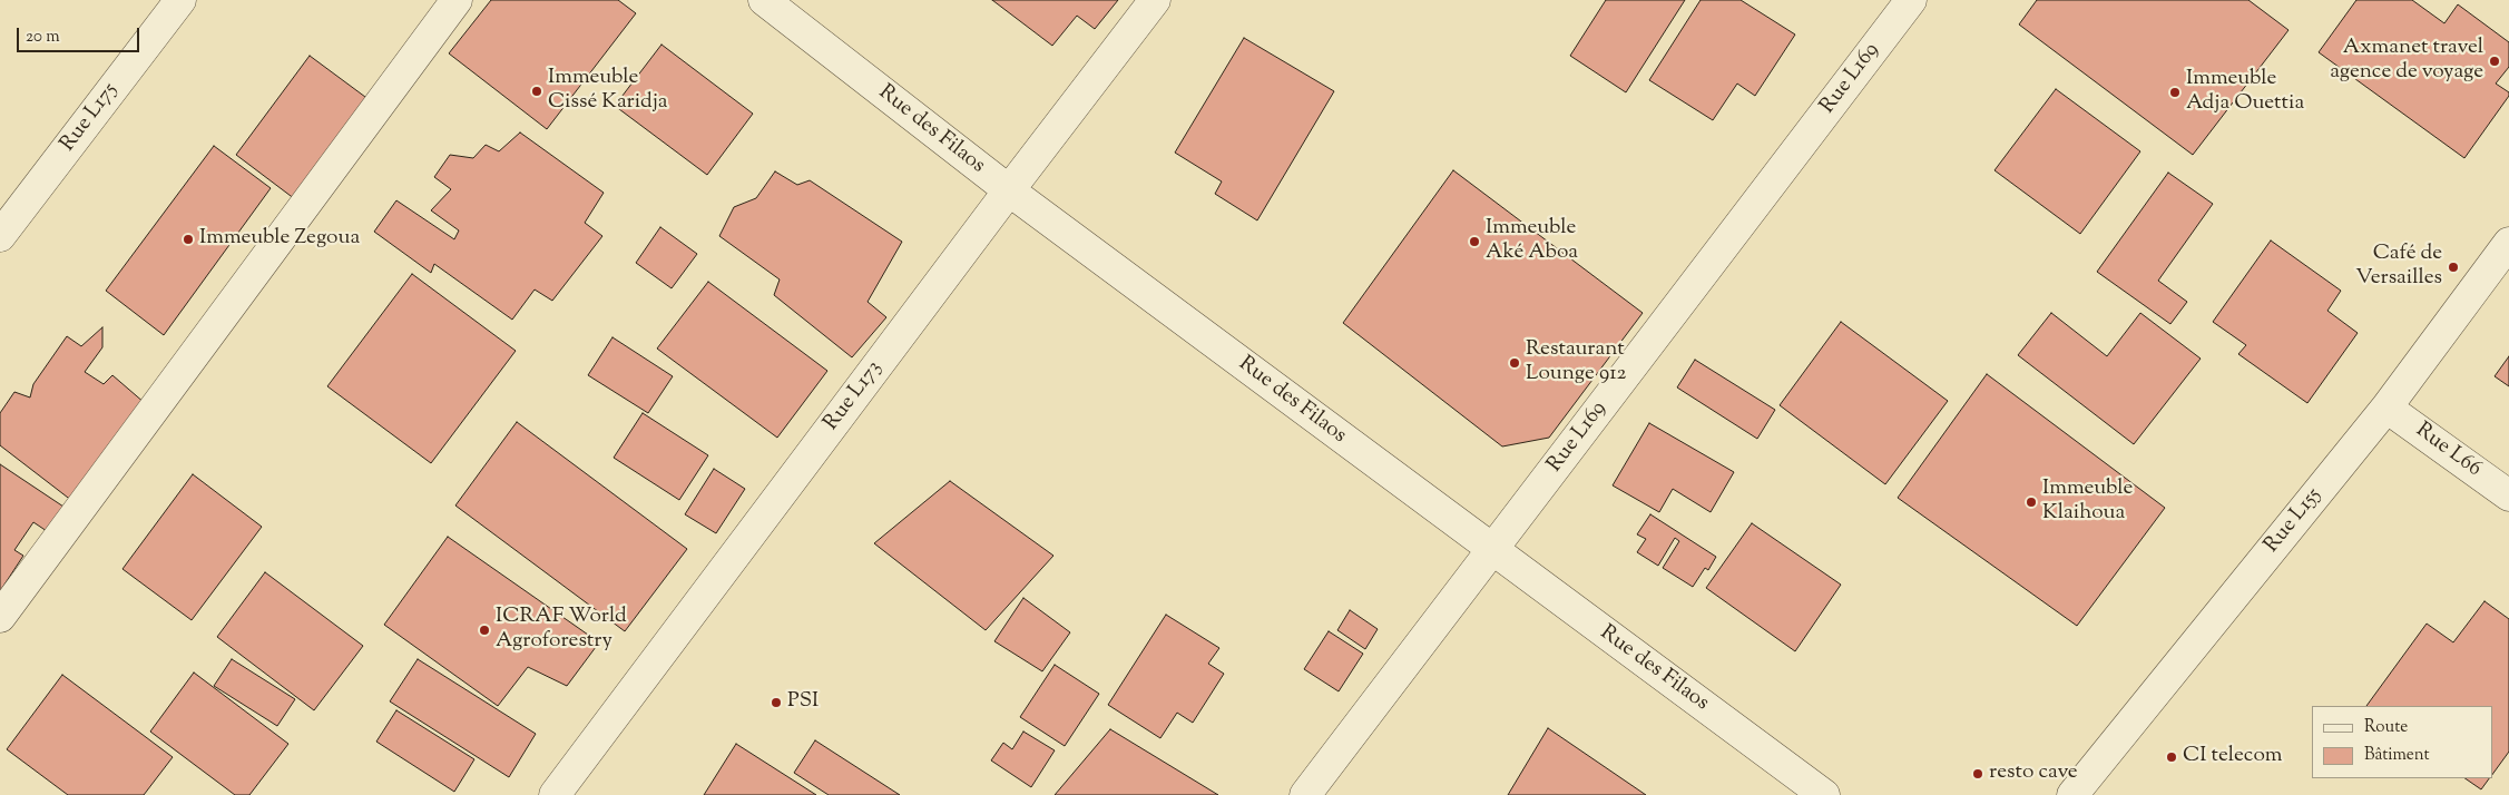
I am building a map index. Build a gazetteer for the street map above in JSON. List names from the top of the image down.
{
  "streets": {
    "street": [
      "Rue L169",
      "Rue L175",
      "Rue des Filaos",
      "Rue L173",
      "Rue L66",
      "Rue L155"
    ]
  },
  "crossings": [
    ["Rue L169", "Rue des Filaos"],
    ["Rue des Filaos", "Rue L173"],
    ["Rue L66", "Rue L155"]
  ],
  "places": [
    "Axmanet travel agence de voyage",
    "Immeuble Cissé Karidja",
    "Immeuble Adja Ouettia",
    "Immeuble Zegoua",
    "Immeuble Aké Aboa",
    "Café de Versailles",
    "Restaurant Lounge 912",
    "Immeuble Klaihoua",
    "ICRAF World Agroforestry",
    "PSI",
    "CI telecom",
    "resto cave"
  ],
  "legend": ["Route", "Bâtiment"],
  "scale_bar": "20 m"
}
